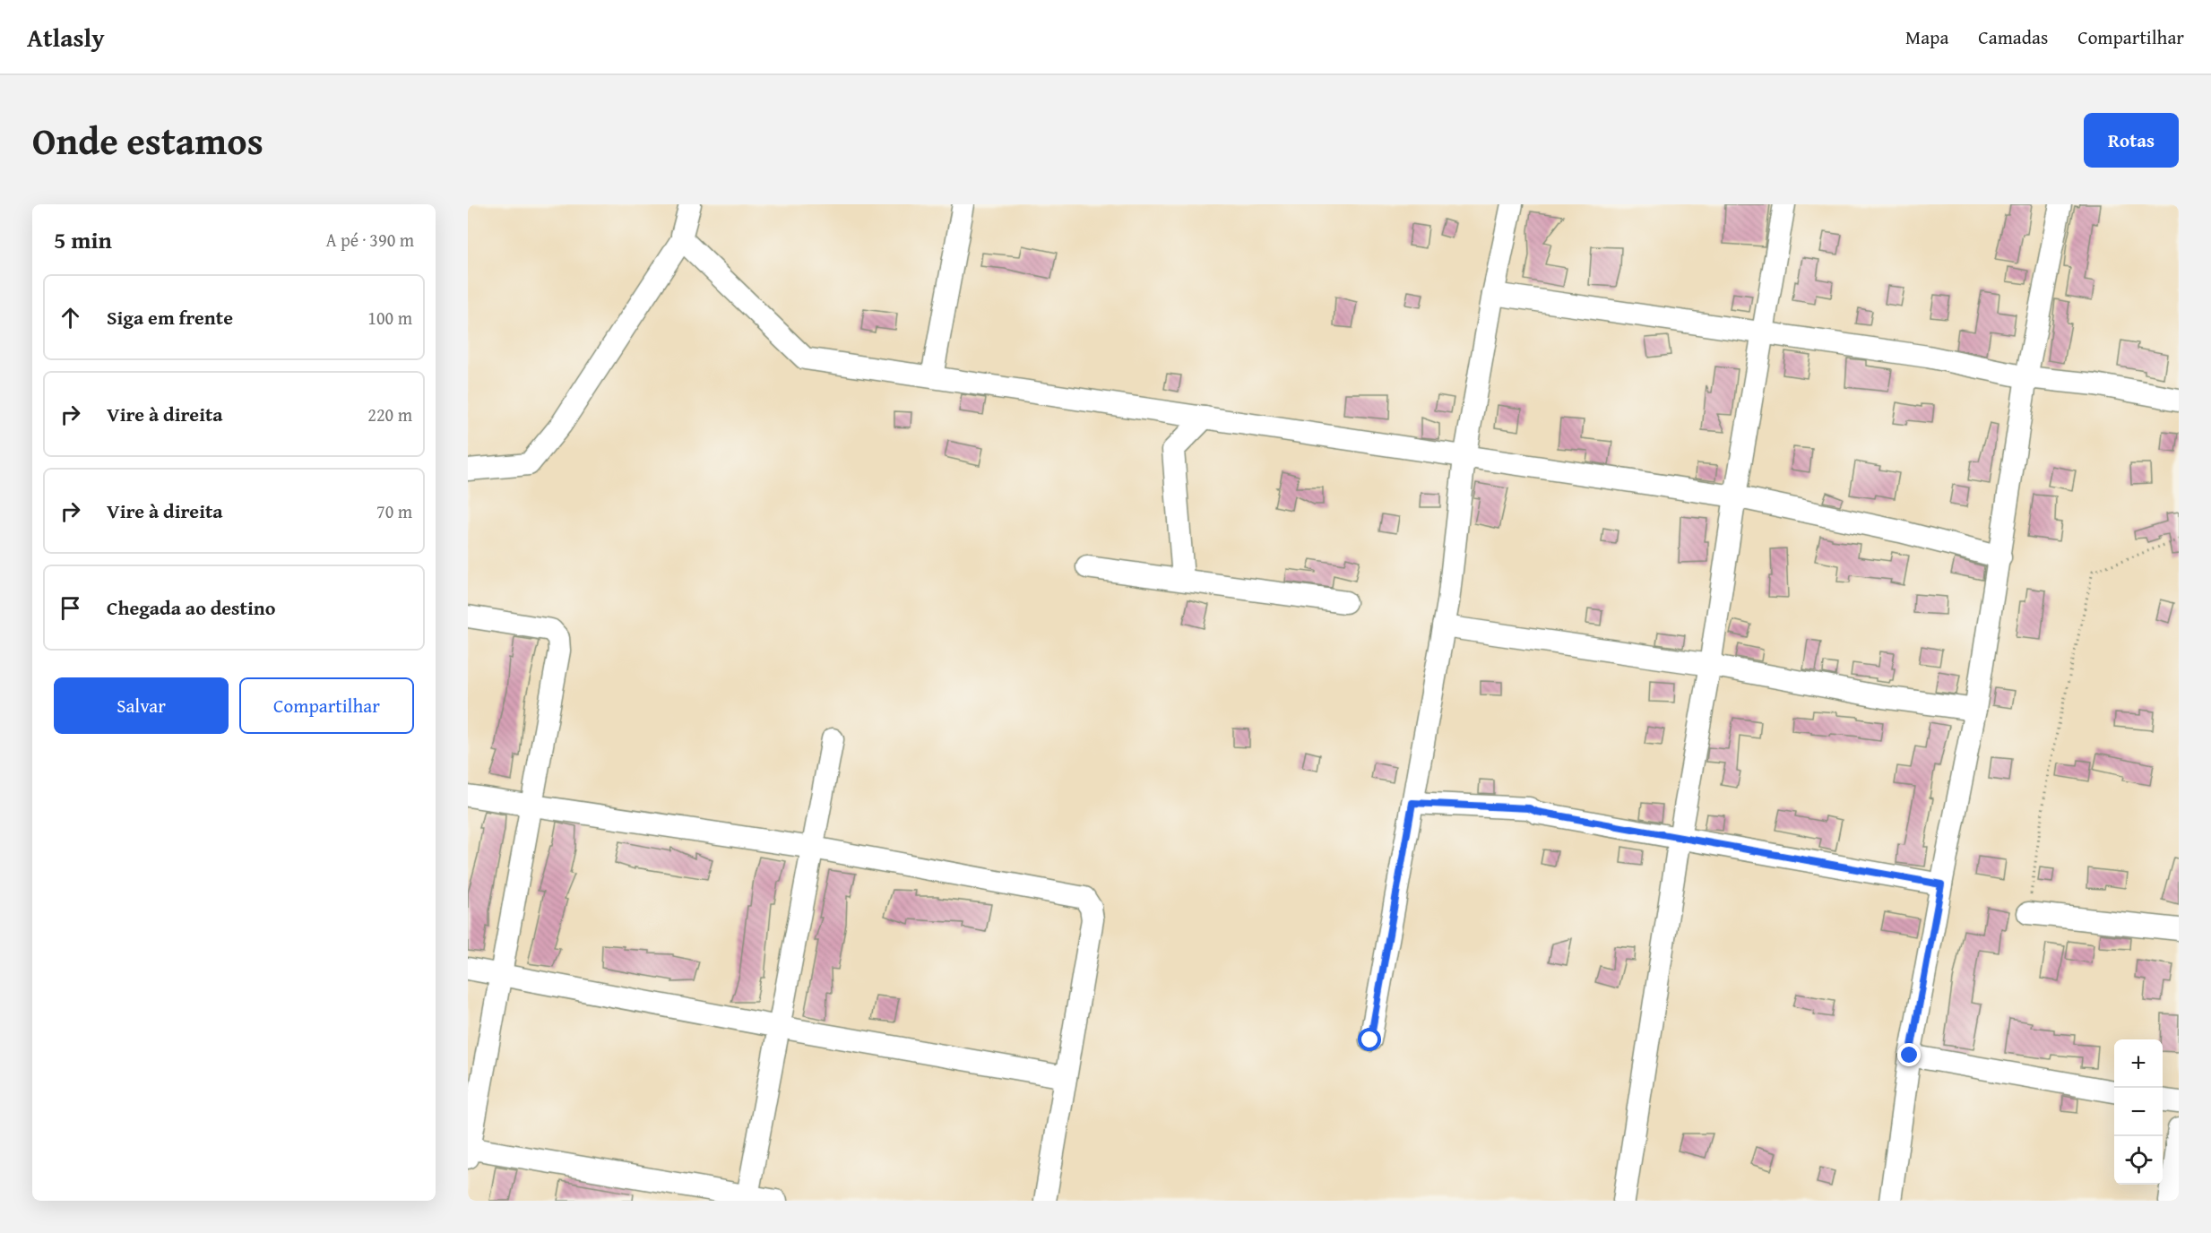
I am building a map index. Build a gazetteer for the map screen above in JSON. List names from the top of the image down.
{
  "page": {
    "header": "Atlasly",
    "nav": ["Mapa", "Camadas", "Compartilhar"],
    "title": "Onde estamos",
    "buttons": [
      "Rotas",
      ["Salvar", "Compartilhar"]
    ],
    "heading": ["5 min", "A pé · 390 m"],
    "list": [
      ["Siga em frente", "100 m"],
      ["Vire à direita", "220 m"],
      ["Vire à direita", "70 m"],
      "Chegada ao destino"
    ],
    "map_buttons": ["+", "−"]
  }
}
